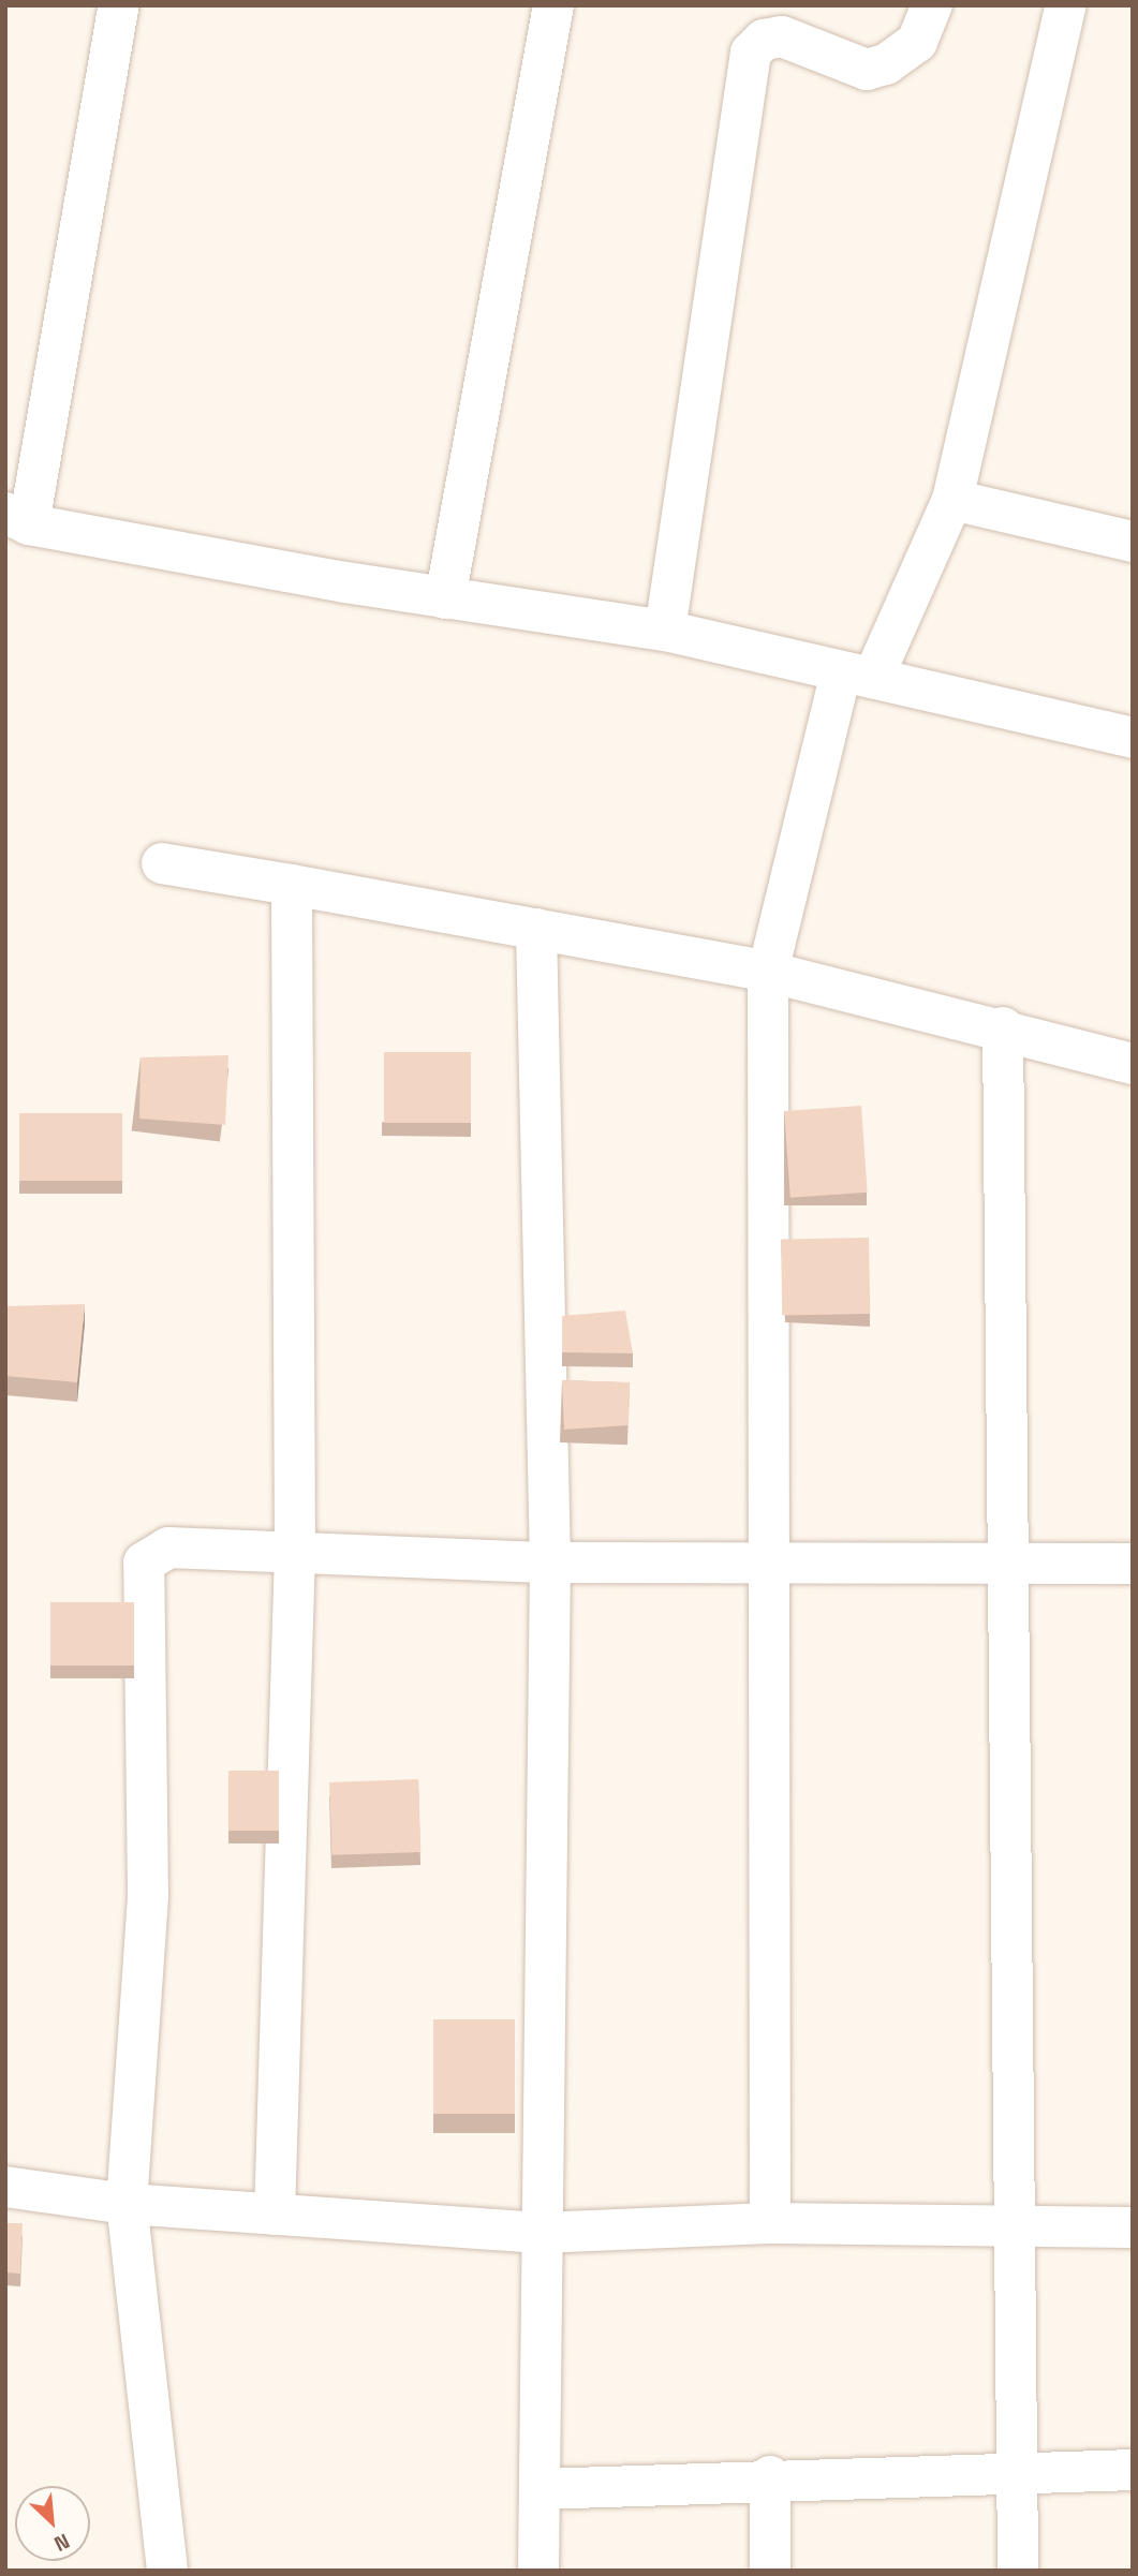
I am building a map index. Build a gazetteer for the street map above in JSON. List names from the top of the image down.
{
  "north": "bottom right"
}
